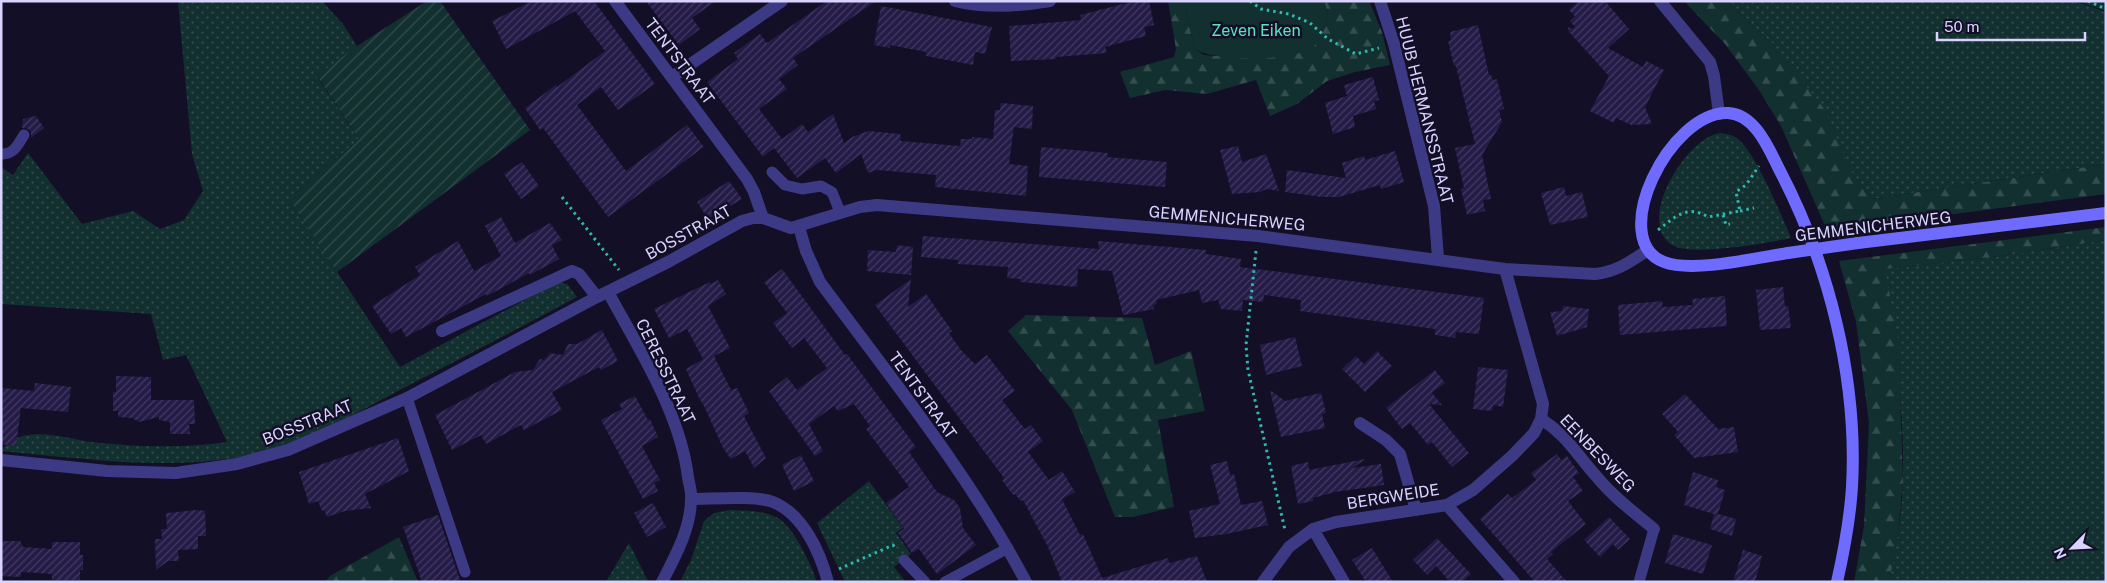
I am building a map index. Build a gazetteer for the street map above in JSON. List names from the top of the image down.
{
  "streets": {
    "main road": ["GEMMENICHERWEG"],
    "street": [
      "TENTSTRAAT",
      "HUUB HERMANSSTRAAT",
      "BOSSTRAAT",
      "CERESSTRAAT",
      "EENBESWEG",
      "BERGWEIDE"
    ]
  },
  "crossings": [
    ["TENTSTRAAT", "GEMMENICHERWEG"],
    ["TENTSTRAAT", "BOSSTRAAT"],
    ["HUUB HERMANSSTRAAT", "GEMMENICHERWEG"],
    ["GEMMENICHERWEG", "BOSSTRAAT"],
    ["BOSSTRAAT", "CERESSTRAAT"],
    ["EENBESWEG", "BERGWEIDE"]
  ],
  "parks": ["Zeven Eiken"],
  "scale_bar": "50 m",
  "north": "bottom left"
}
